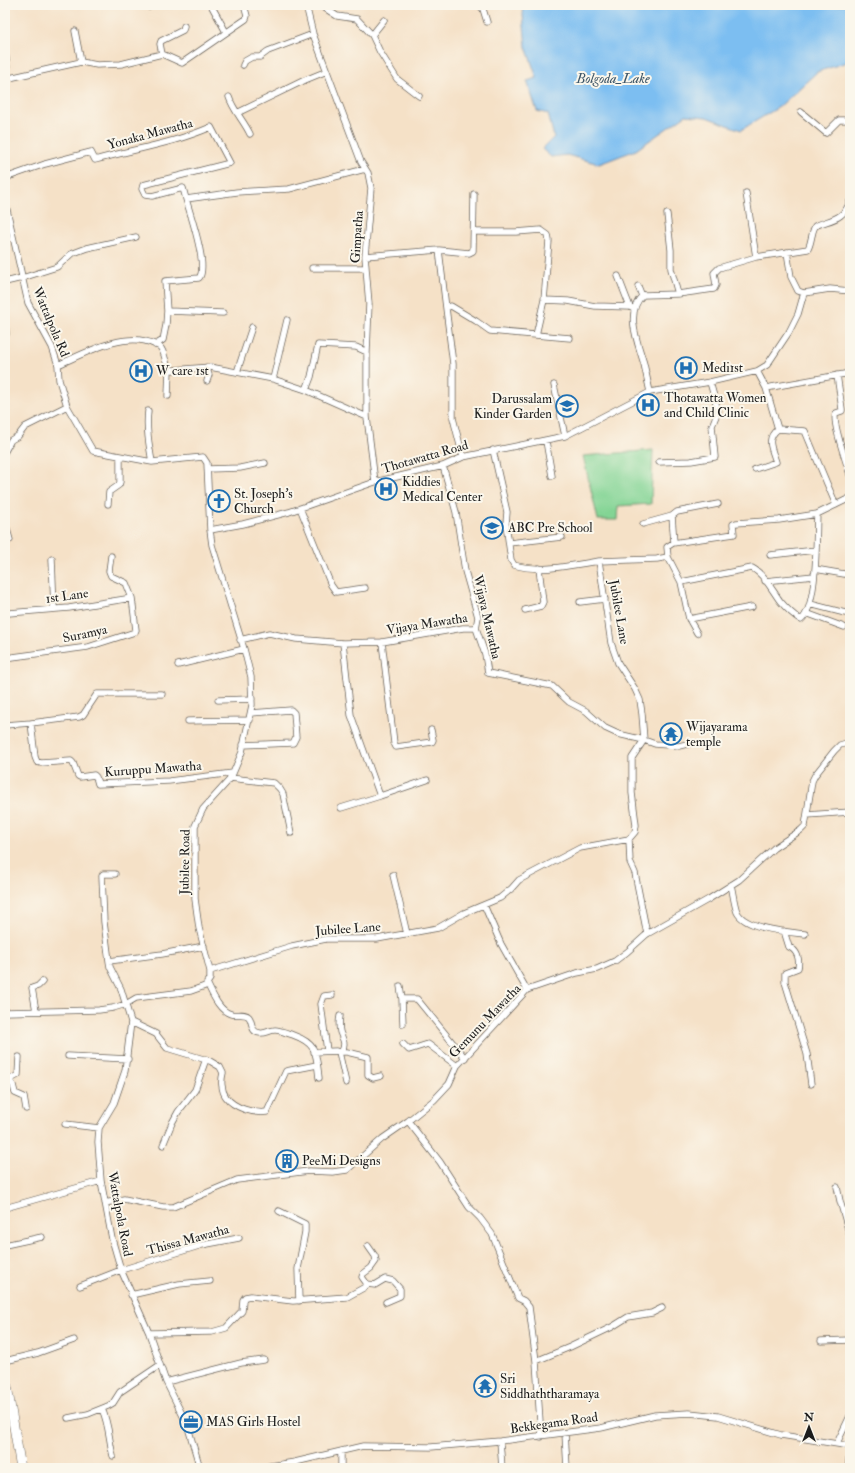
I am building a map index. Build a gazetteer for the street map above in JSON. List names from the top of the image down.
{
  "streets": {
    "street": [
      "Yonaka Mawatha",
      "Gimpatha",
      "Wattalpola Rd",
      "Thotawatta Road",
      "1st Lane",
      "Jubilee Lane",
      "Wijaya Mawatha",
      "Vijaya Mawatha",
      "Suramya",
      "Kuruppu Mawatha",
      "Jubilee Road",
      "Gemunu Mawatha",
      "Wattalpola Road",
      "Thissa Mawatha",
      "Bekkegama Road"
    ]
  },
  "crossings": [
    ["Gimpatha", "Thotawatta Road"],
    ["Thotawatta Road", "Wijaya Mawatha"],
    ["Thotawatta Road", "Jubilee Road"],
    ["1st Lane", "Suramya"],
    ["Jubilee Lane", "Wijaya Mawatha"],
    ["Jubilee Lane", "Jubilee Road"],
    ["Wijaya Mawatha", "Vijaya Mawatha"],
    ["Vijaya Mawatha", "Jubilee Road"],
    ["Kuruppu Mawatha", "Jubilee Road"],
    ["Gemunu Mawatha", "Wattalpola Road"],
    ["Wattalpola Road", "Thissa Mawatha"]
  ],
  "water": ["Bolgoda_Lake"],
  "places": {
    "hospital": [
      "Medi1st",
      "W care 1st",
      "Thotawatta Women and Child Clinic",
      "Kiddies Medical Center"
    ],
    "school or university": ["Darussalam Kinder Garden", "ABC Pre School"],
    "church": ["St. Joseph's Church"],
    "temple": ["Wijayarama temple", "Sri Siddhaththaramaya"],
    "building": ["PeeMi Designs"],
    "office": ["MAS Girls Hostel"]
  },
  "north": "top"
}
